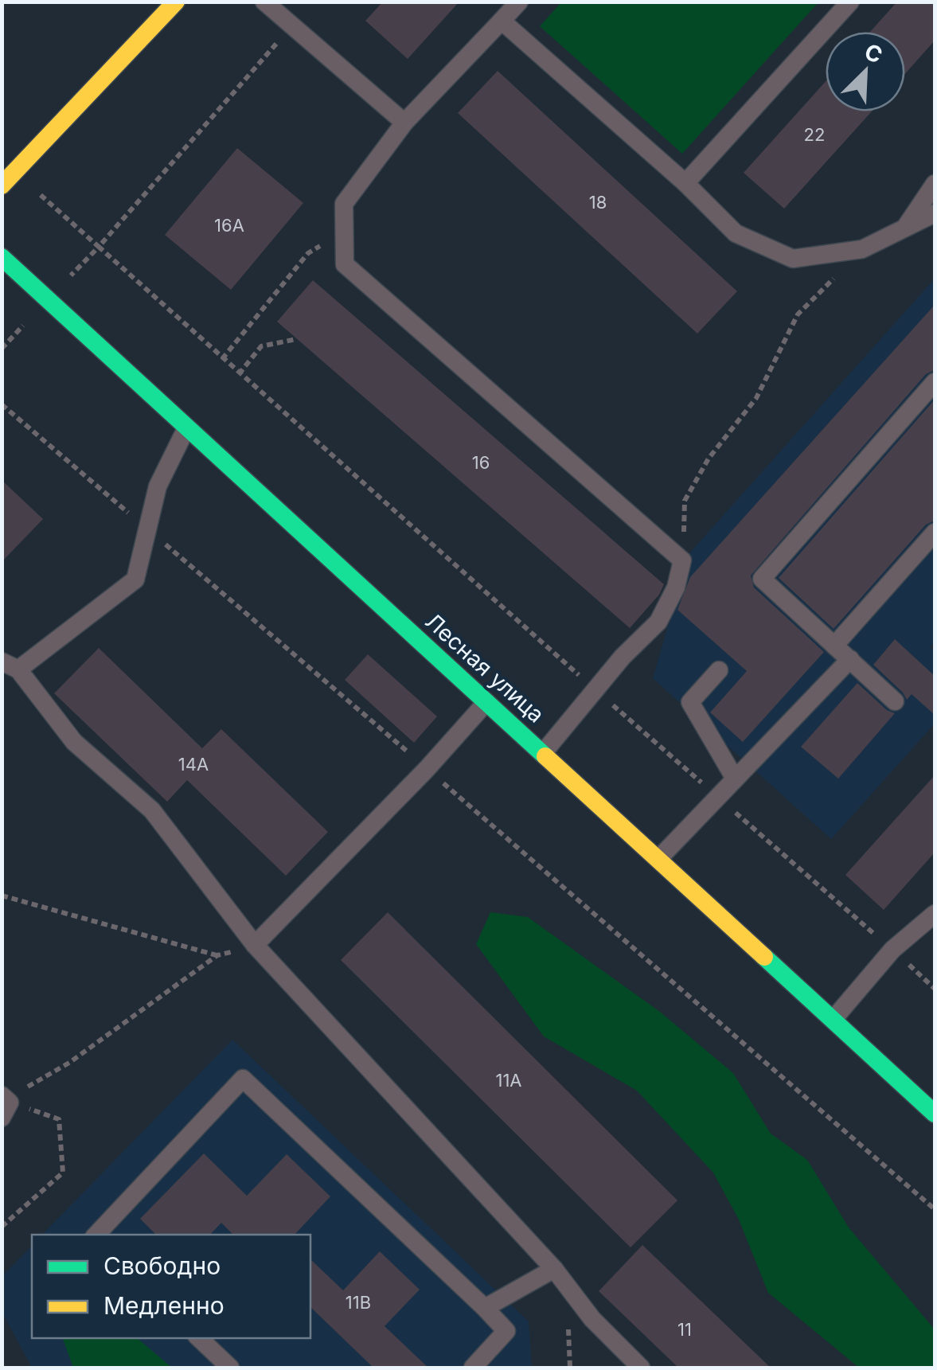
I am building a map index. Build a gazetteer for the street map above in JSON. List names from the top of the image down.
{
  "streets": {
    "street": ["Лесная улица"]
  },
  "house_numbers": [
    "22",
    "18",
    "16А",
    "16",
    "14А",
    "11А",
    "11В",
    "11"
  ],
  "legend": ["Свободно", "Медленно"],
  "north": "top right"
}
